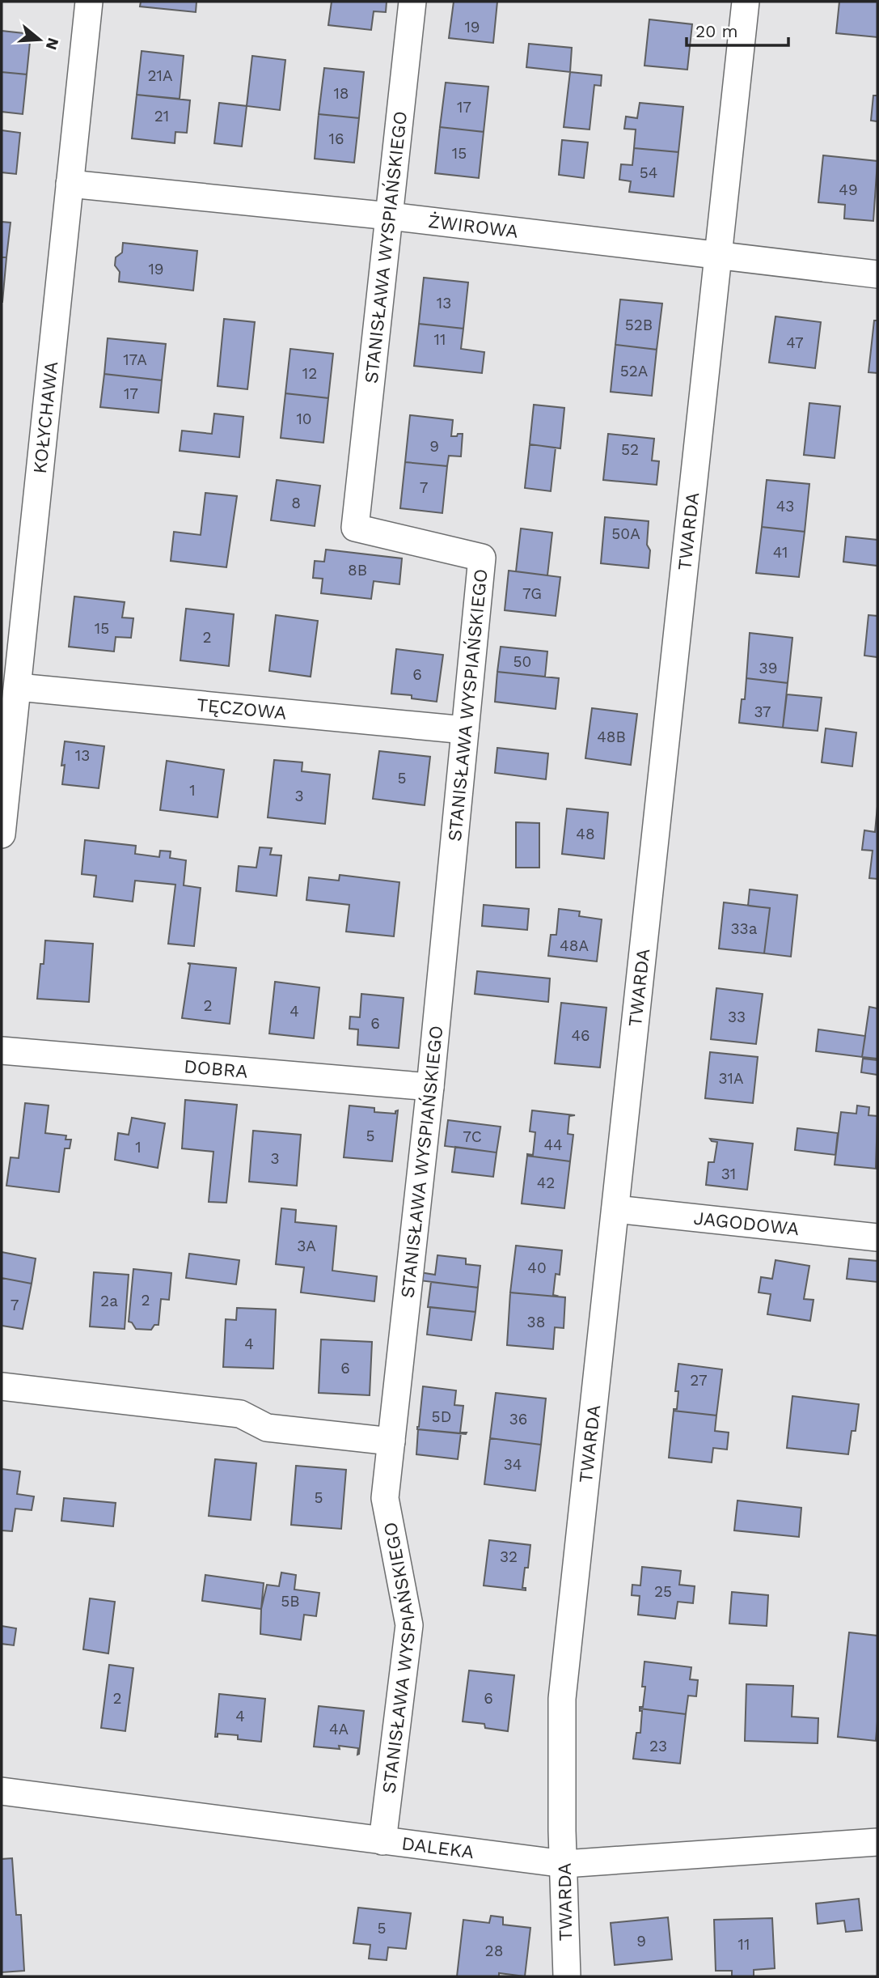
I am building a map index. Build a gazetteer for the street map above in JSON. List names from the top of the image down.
{
  "streets": {
    "street": [
      "ŻWIROWA",
      "STANISŁAWA WYSPIAŃSKIEGO",
      "KOŁYCHAWA",
      "TWARDA",
      "TĘCZOWA",
      "DOBRA",
      "JAGODOWA",
      "DALEKA"
    ]
  },
  "crossings": [
    ["ŻWIROWA", "STANISŁAWA WYSPIAŃSKIEGO"],
    ["ŻWIROWA", "KOŁYCHAWA"],
    ["ŻWIROWA", "TWARDA"],
    ["STANISŁAWA WYSPIAŃSKIEGO", "TĘCZOWA"],
    ["STANISŁAWA WYSPIAŃSKIEGO", "DOBRA"],
    ["STANISŁAWA WYSPIAŃSKIEGO", "DALEKA"],
    ["KOŁYCHAWA", "TĘCZOWA"],
    ["TWARDA", "JAGODOWA"],
    ["TWARDA", "DALEKA"]
  ],
  "house_numbers": [
    "19",
    "21A",
    "18",
    "17",
    "21",
    "16",
    "15",
    "54",
    "49",
    "19",
    "13",
    "52B",
    "11",
    "47",
    "17A",
    "52A",
    "12",
    "17",
    "10",
    "9",
    "52",
    "7",
    "8",
    "43",
    "50A",
    "41",
    "8B",
    "7G",
    "15",
    "2",
    "50",
    "39",
    "6",
    "37",
    "48B",
    "13",
    "5",
    "1",
    "3",
    "48",
    "33a",
    "48A",
    "2",
    "4",
    "33",
    "6",
    "46",
    "31A",
    "5",
    "7C",
    "44",
    "1",
    "3",
    "31",
    "42",
    "3A",
    "40",
    "2",
    "2a",
    "7",
    "38",
    "4",
    "6",
    "27",
    "5D",
    "36",
    "34",
    "5",
    "32",
    "25",
    "5B",
    "2",
    "6",
    "4",
    "4A",
    "23",
    "5",
    "9",
    "11",
    "28"
  ],
  "scale_bar": "20 m",
  "north": "right"
}
